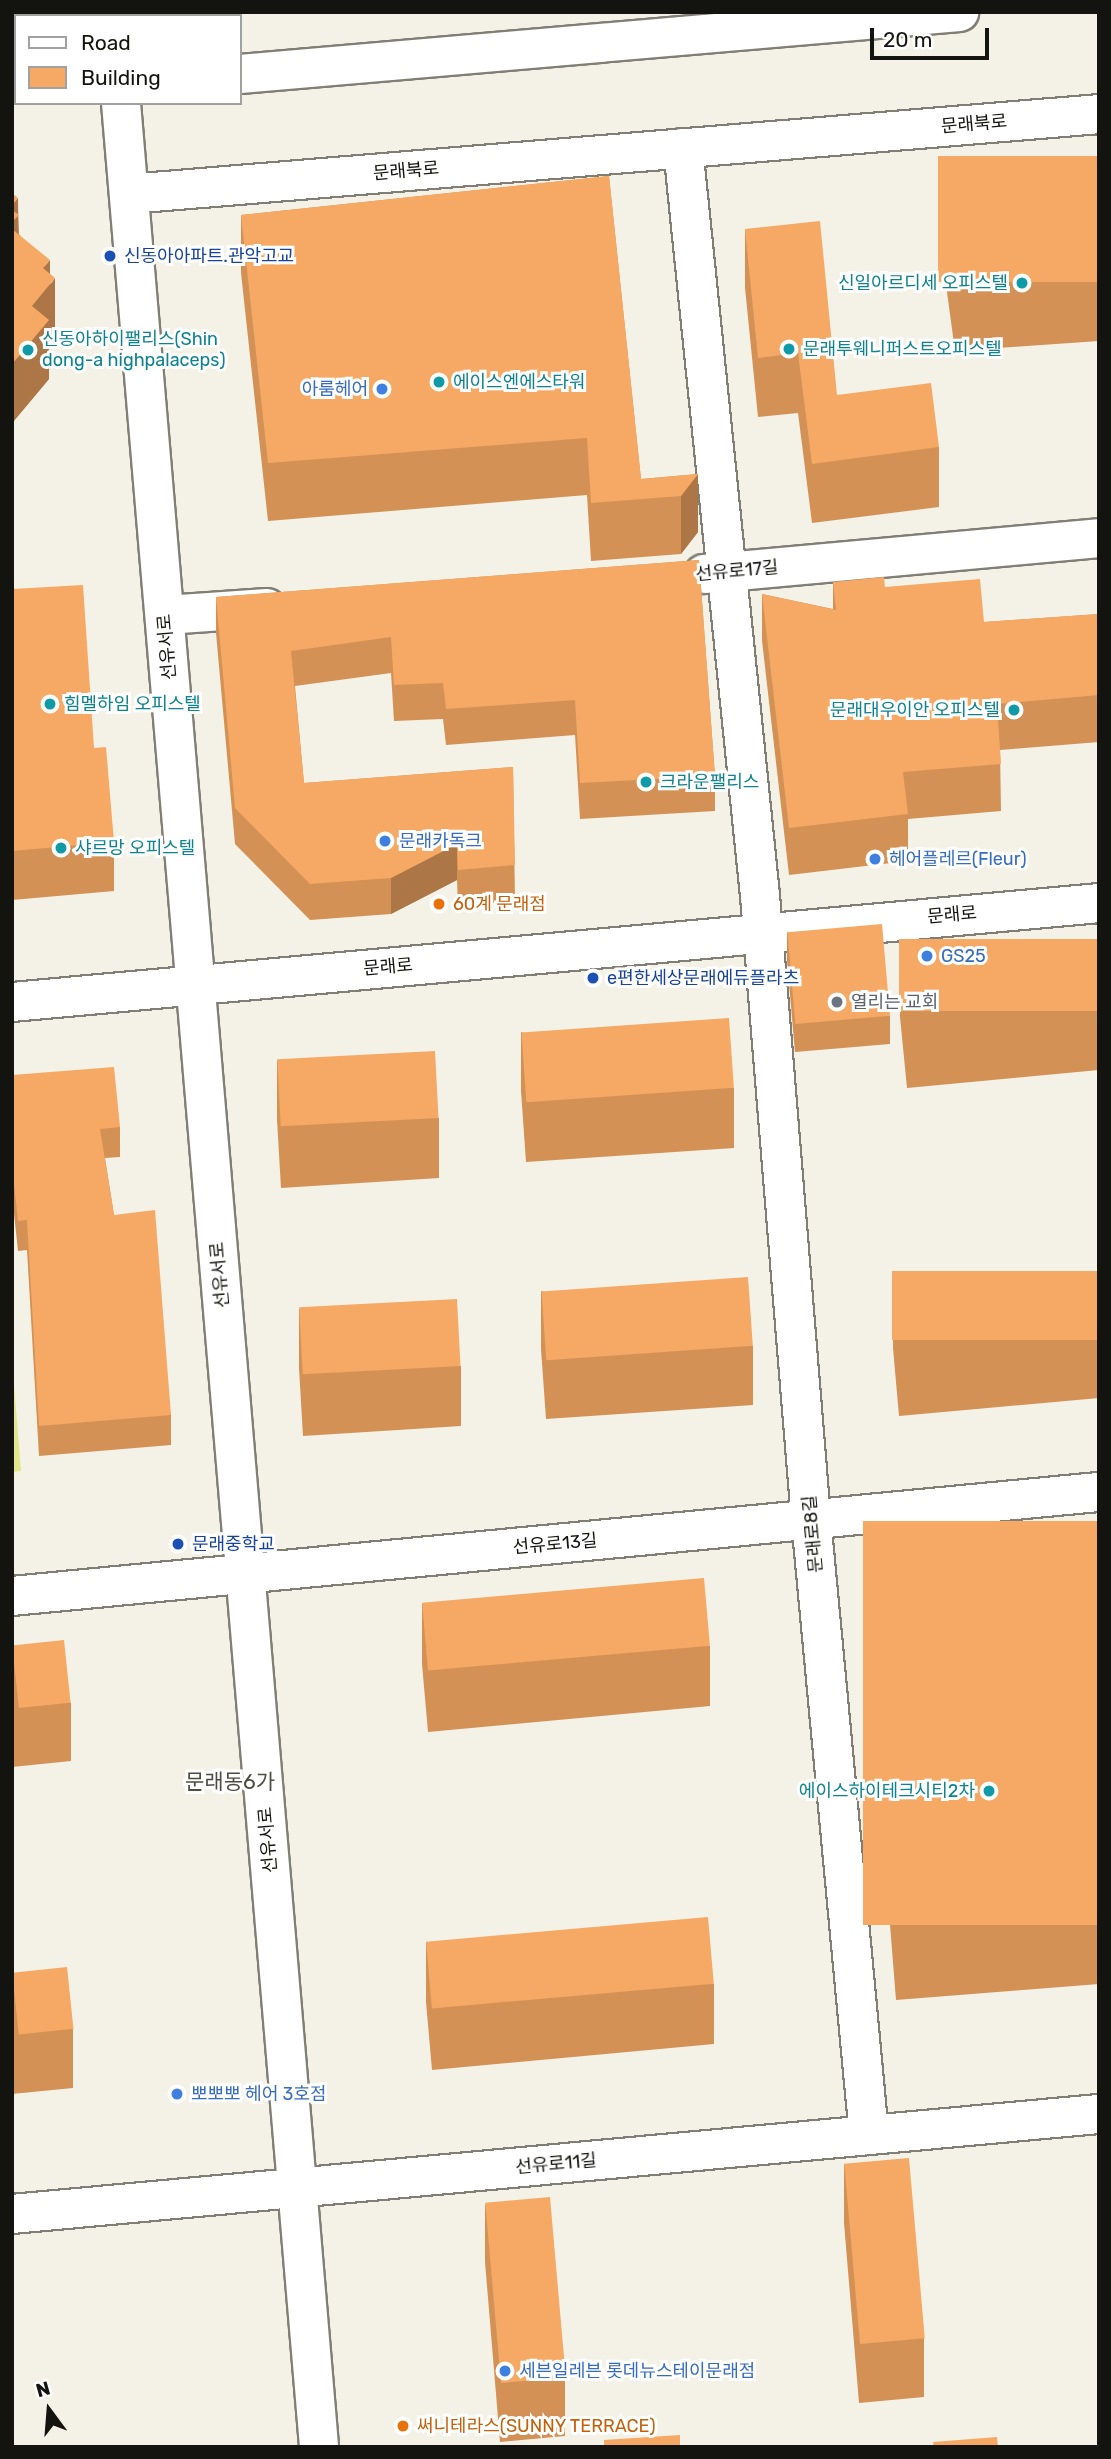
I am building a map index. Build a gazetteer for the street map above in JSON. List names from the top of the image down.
{
  "streets": {
    "street": [
      "문래북로",
      "선유로17길",
      "선유서로",
      "문래로",
      "문래로8길",
      "선유로13길",
      "선유로11길"
    ]
  },
  "crossings": [
    ["문래북로", "선유서로"],
    ["선유서로", "문래로"],
    ["선유서로", "선유로13길"],
    ["선유서로", "선유로11길"],
    ["문래로", "문래로8길"],
    ["문래로8길", "선유로13길"],
    ["문래로8길", "선유로11길"]
  ],
  "districts": ["문래동6가"],
  "places": [
    "신동아아파트.관악고교",
    "신일아르디세 오피스텔",
    "문래투웨니퍼스트오피스텔",
    "신동아하이팰리스(Shin dong-a highpalaceps)",
    "에이스엔에스타워",
    "아룸헤어",
    "힘멜하임 오피스텔",
    "문래대우이안 오피스텔",
    "크라운팰리스",
    "문래카독크",
    "샤르망 오피스텔",
    "헤어플레르(Fleur)",
    "60계 문래점",
    "GS25",
    "e편한세상문래에듀플라츠",
    "열리는 교회",
    "문래중학교",
    "에이스하이테크시티2차",
    "뽀뽀뽀 헤어 3호점",
    "세븐일레븐 롯데뉴스테이문래점",
    "써니테라스(SUNNY TERRACE)"
  ],
  "legend": ["Road", "Building"],
  "scale_bar": "20 m",
  "north": "top"
}
